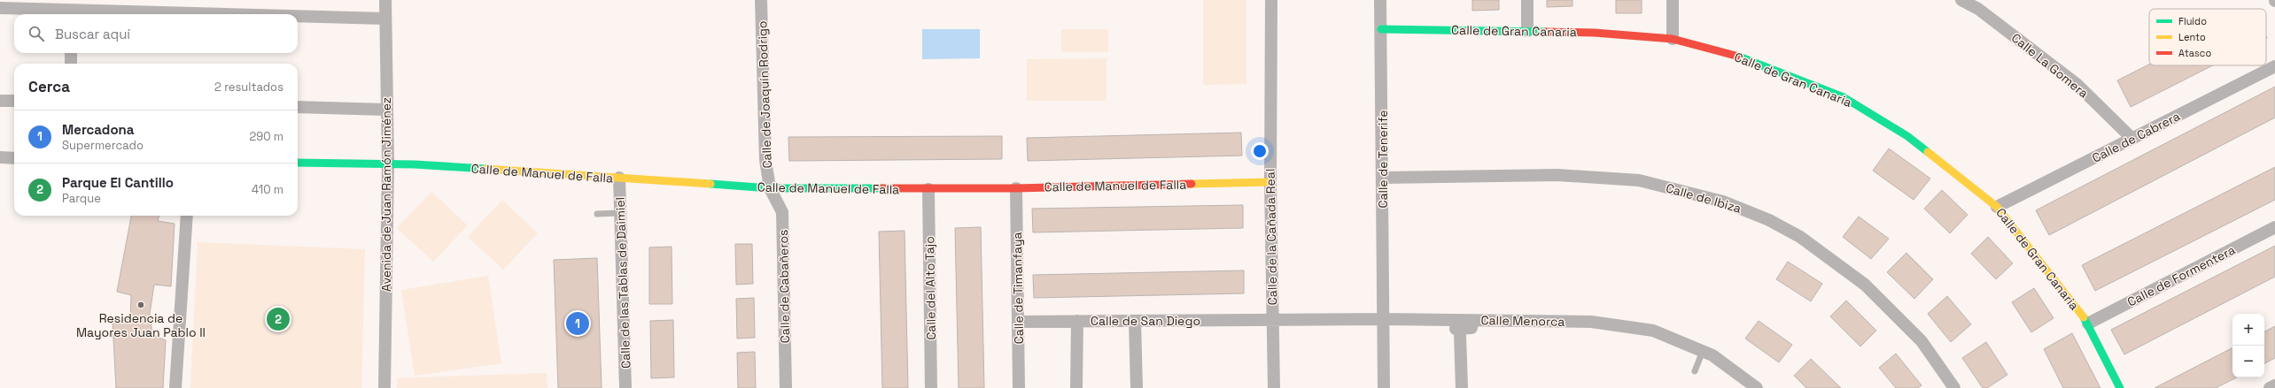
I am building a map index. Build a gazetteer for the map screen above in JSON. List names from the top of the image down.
{
  "streets": {
    "street": [
      "Calle de Gran Canaria",
      "Calle La Gomera",
      "Calle de Joaquín Rodrigo",
      "Calle de Cabrera",
      "Calle de Tenerife",
      "Calle de Manuel de Falla",
      "Avenida de Juan Ramón Jiménez",
      "Calle de Ibiza",
      "Calle de la Cañada Real",
      "Calle de Formentera",
      "Calle de las Tablas de Daimiel",
      "Calle de Cabañeros",
      "Calle del Alto Tajo",
      "Calle de Timanfaya",
      "Calle de San Diego",
      "Calle Menorca"
    ]
  },
  "crossings": [
    ["Calle de Gran Canaria", "Calle de Cabrera"],
    ["Calle de Gran Canaria", "Calle de Tenerife"],
    ["Calle de Gran Canaria", "Calle de Formentera"],
    ["Calle La Gomera", "Calle de Cabrera"],
    ["Calle de Joaquín Rodrigo", "Calle de Manuel de Falla"],
    ["Calle de Joaquín Rodrigo", "Calle de Cabañeros"],
    ["Calle de Tenerife", "Calle de Ibiza"],
    ["Calle de Tenerife", "Calle Menorca"],
    ["Calle de Manuel de Falla", "Avenida de Juan Ramón Jiménez"],
    ["Calle de Manuel de Falla", "Calle de la Cañada Real"],
    ["Calle de Manuel de Falla", "Calle de las Tablas de Daimiel"],
    ["Calle de Manuel de Falla", "Calle de Cabañeros"],
    ["Calle de Manuel de Falla", "Calle del Alto Tajo"],
    ["Calle de Manuel de Falla", "Calle de Timanfaya"],
    ["Calle de la Cañada Real", "Calle de San Diego"],
    ["Calle de la Cañada Real", "Calle Menorca"],
    ["Calle de Timanfaya", "Calle de San Diego"],
    ["Calle de San Diego", "Calle Menorca"]
  ],
  "places": ["Residencia de Mayores Juan Pablo II"],
  "legend": ["Fluido", "Lento", "Atasco"],
  "page": {
    "search": "Buscar aquí",
    "heading": ["Cerca", "2 resultados"],
    "list": [
      {
        "mark": "1",
        "name": "Mercadona",
        "note": "Supermercado",
        "value": "290 m"
      },
      {
        "mark": "2",
        "name": "Parque El Cantillo",
        "note": "Parque",
        "value": "410 m"
      }
    ],
    "pins": ["2", "1"],
    "map_buttons": ["+", "−"]
  }
}
